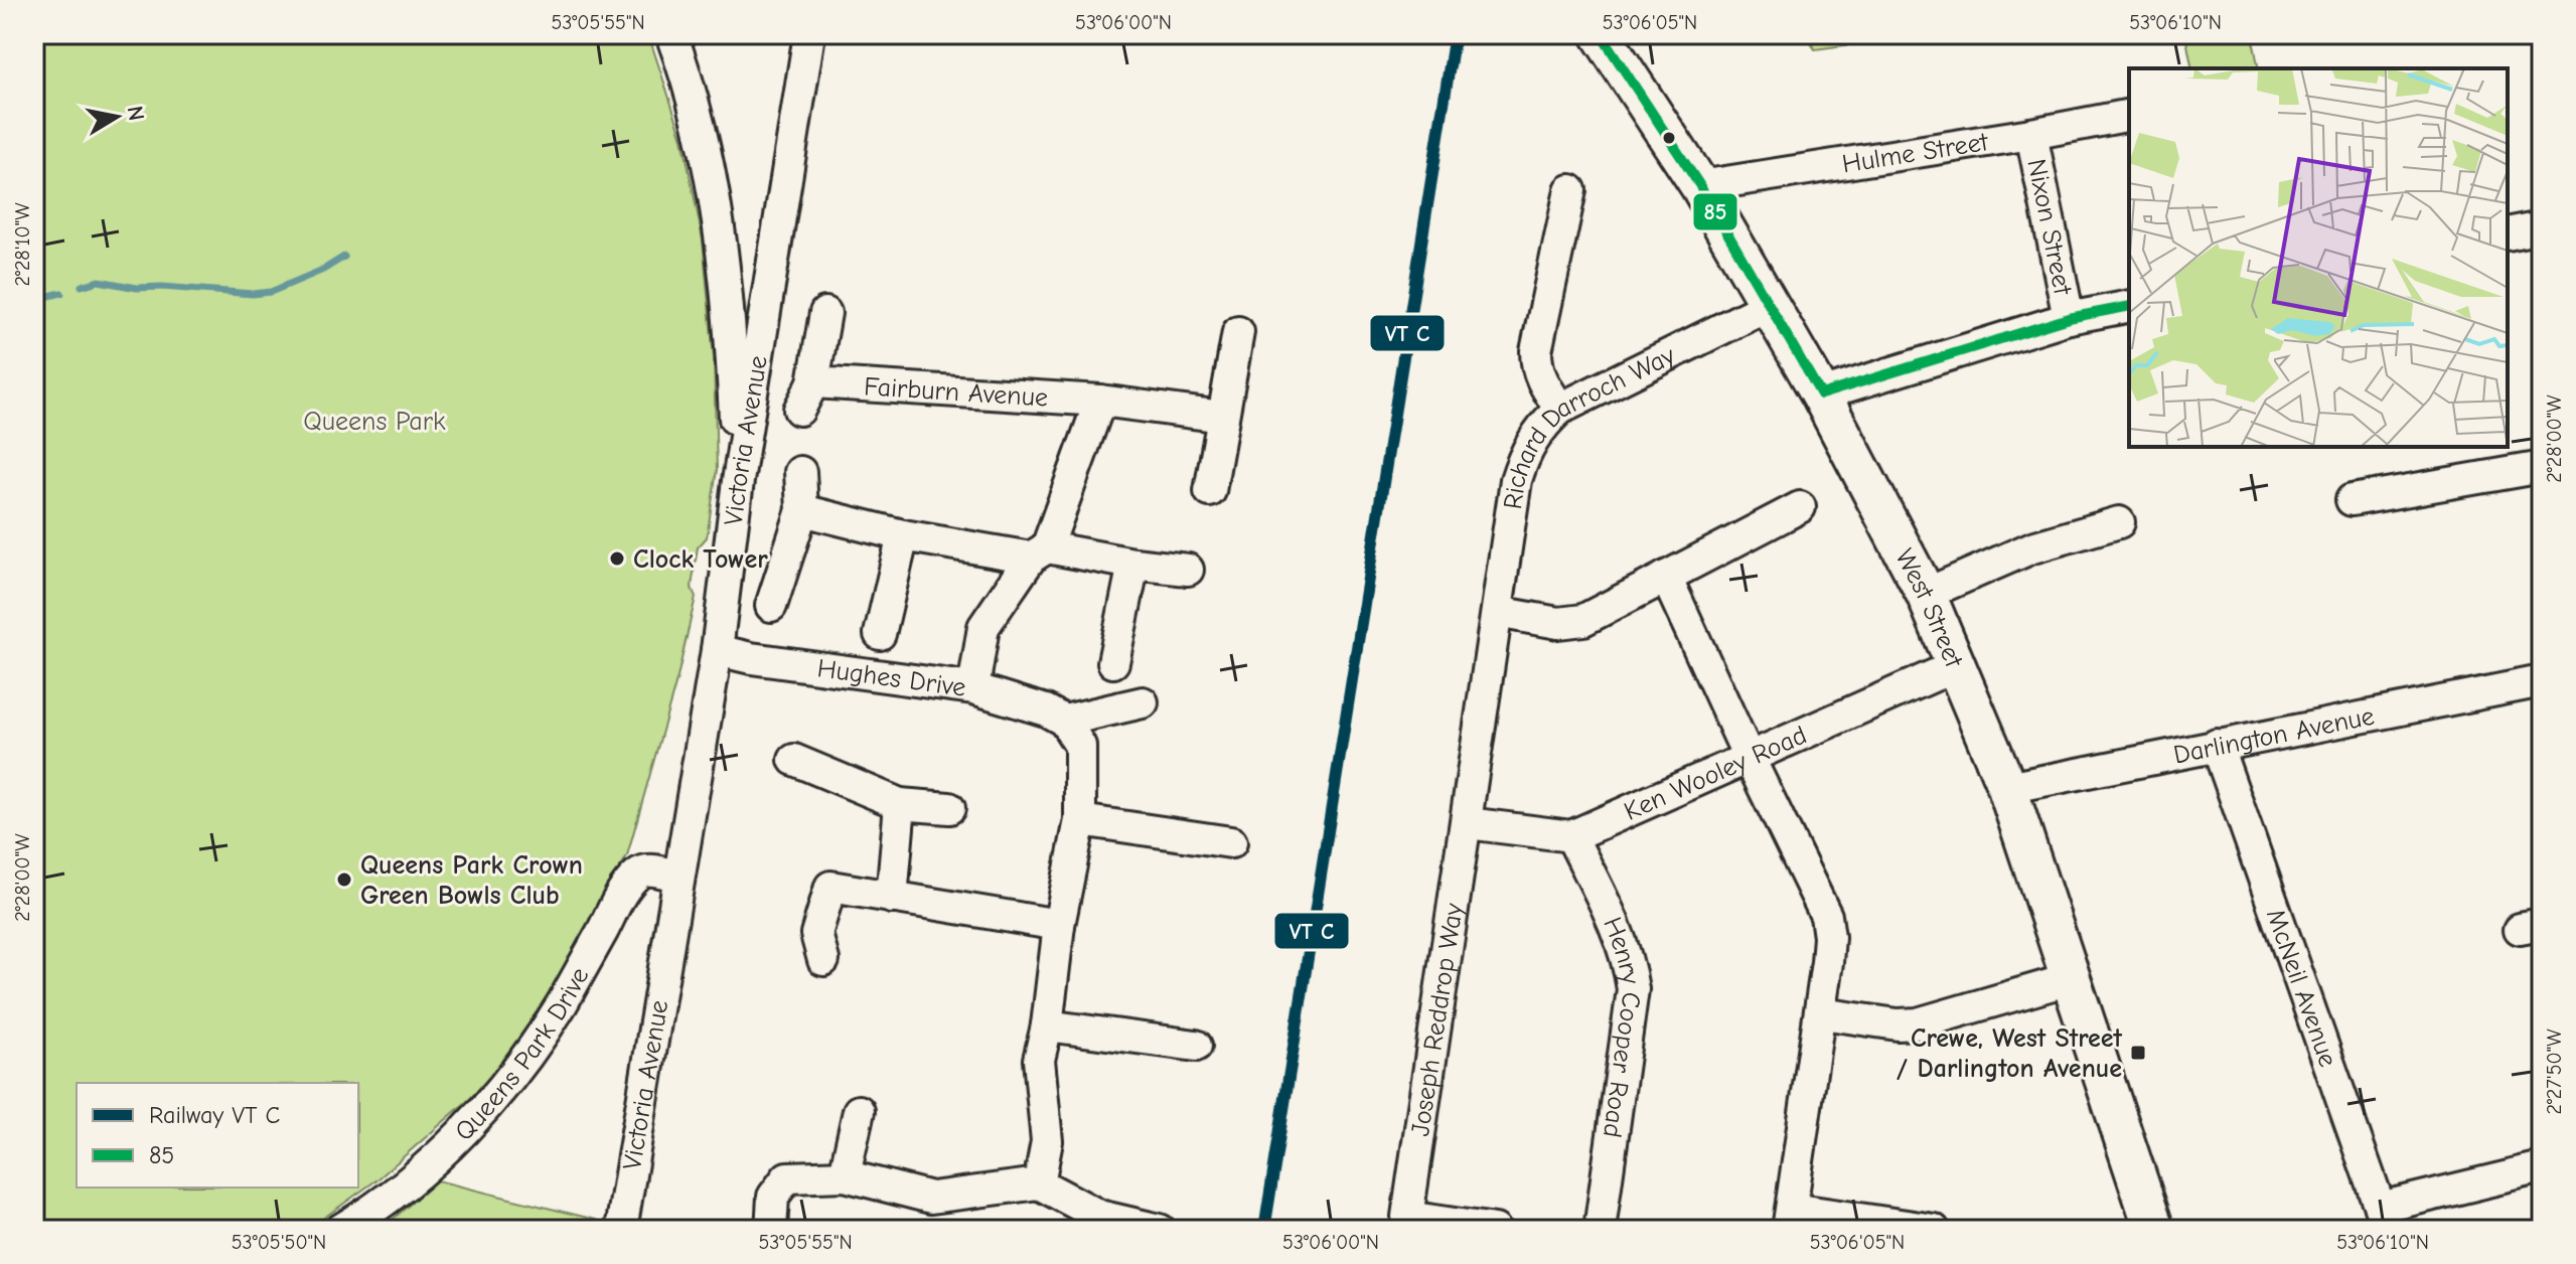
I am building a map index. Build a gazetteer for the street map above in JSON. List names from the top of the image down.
{
  "streets": {
    "main road": ["West Street"],
    "street": [
      "Hulme Street",
      "Nixon Street",
      "Fairburn Avenue",
      "Richard Darroch Way",
      "Victoria Avenue",
      "Hughes Drive",
      "Darlington Avenue",
      "Ken Wooley Road",
      "McNeil Avenue",
      "Joseph Reddrop Way",
      "Henry Cooper Road",
      "Queens Park Drive"
    ]
  },
  "crossings": [
    ["Hulme Street", "Nixon Street"],
    ["Hulme Street", "West Street"],
    ["Richard Darroch Way", "West Street"],
    ["Richard Darroch Way", "Joseph Reddrop Way"],
    ["Victoria Avenue", "Hughes Drive"],
    ["Victoria Avenue", "Queens Park Drive"],
    ["West Street", "Darlington Avenue"],
    ["West Street", "Ken Wooley Road"],
    ["Darlington Avenue", "McNeil Avenue"],
    ["Ken Wooley Road", "Henry Cooper Road"]
  ],
  "parks": ["Queens Park"],
  "places": {
    "other": ["Clock Tower", "Queens Park Crown Green Bowls Club"],
    "transit": ["Crewe, West Street / Darlington Avenue"]
  },
  "lines": ["transit line 85"],
  "legend": ["Railway VT C", "85"],
  "north": "right",
  "coordinates": [
    "53°05'55\"N",
    "53°06'00\"N",
    "53°06'05\"N",
    "53°06'10\"N",
    "2°28'10\"W",
    "2°28'00\"W",
    "2°27'50\"W",
    "53°05'50\"N"
  ]
}
